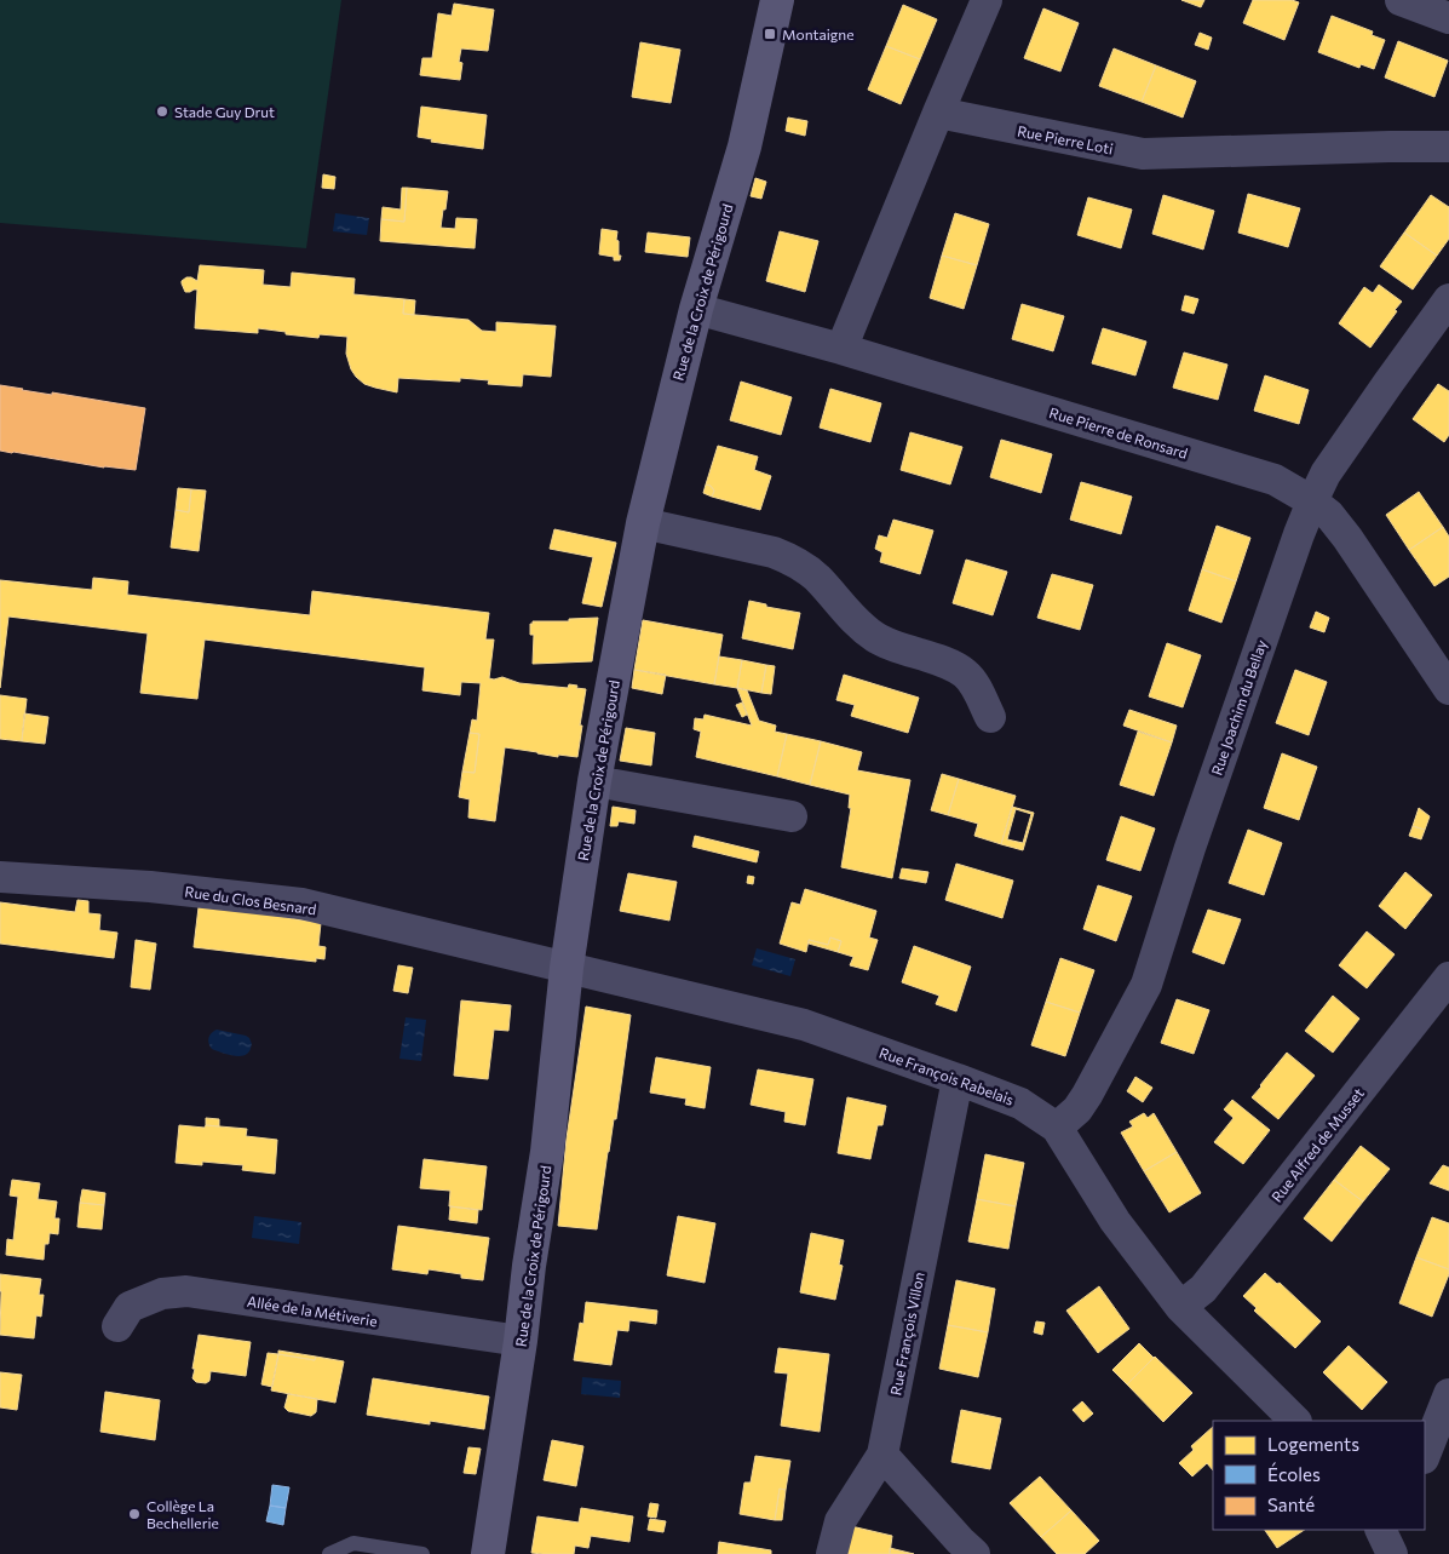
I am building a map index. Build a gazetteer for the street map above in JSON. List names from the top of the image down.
{
  "streets": {
    "street": [
      "Rue Pierre Loti",
      "Rue de la Croix de Périgourd",
      "Rue Pierre de Ronsard",
      "Rue Joachim du Bellay",
      "Rue du Clos Besnard",
      "Rue François Rabelais",
      "Rue Alfred de Musset",
      "Allée de la Métiverie",
      "Rue François Villon"
    ]
  },
  "crossings": [
    ["Rue de la Croix de Périgourd", "Rue Pierre de Ronsard"],
    ["Rue de la Croix de Périgourd", "Rue du Clos Besnard"],
    ["Rue de la Croix de Périgourd", "Rue François Rabelais"],
    ["Rue de la Croix de Périgourd", "Allée de la Métiverie"],
    ["Rue Pierre de Ronsard", "Rue Joachim du Bellay"],
    ["Rue Joachim du Bellay", "Rue François Rabelais"],
    ["Rue du Clos Besnard", "Rue François Rabelais"],
    ["Rue François Rabelais", "Rue Alfred de Musset"],
    ["Rue François Rabelais", "Rue François Villon"]
  ],
  "places": {
    "transit": ["Montaigne"],
    "other": ["Stade Guy Drut", "Collège La Bechellerie"]
  },
  "legend": ["Logements", "Écoles", "Santé"]
}
